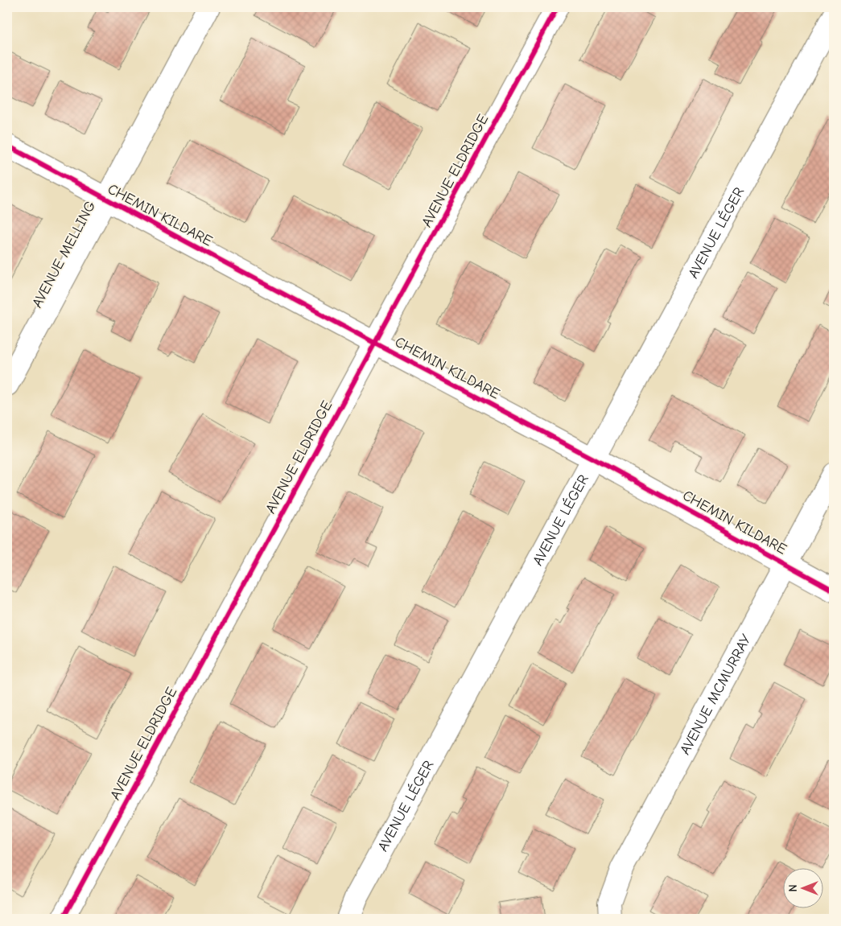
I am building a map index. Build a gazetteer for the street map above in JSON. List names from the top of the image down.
{
  "streets": {
    "street": [
      "AVENUE ELDRIDGE",
      "CHEMIN KILDARE",
      "AVENUE LÉGER",
      "AVENUE MELLING",
      "AVENUE MCMURRAY"
    ]
  },
  "crossings": [
    ["AVENUE ELDRIDGE", "CHEMIN KILDARE"],
    ["CHEMIN KILDARE", "AVENUE LÉGER"],
    ["CHEMIN KILDARE", "AVENUE MELLING"],
    ["CHEMIN KILDARE", "AVENUE MCMURRAY"]
  ],
  "north": "left"
}
